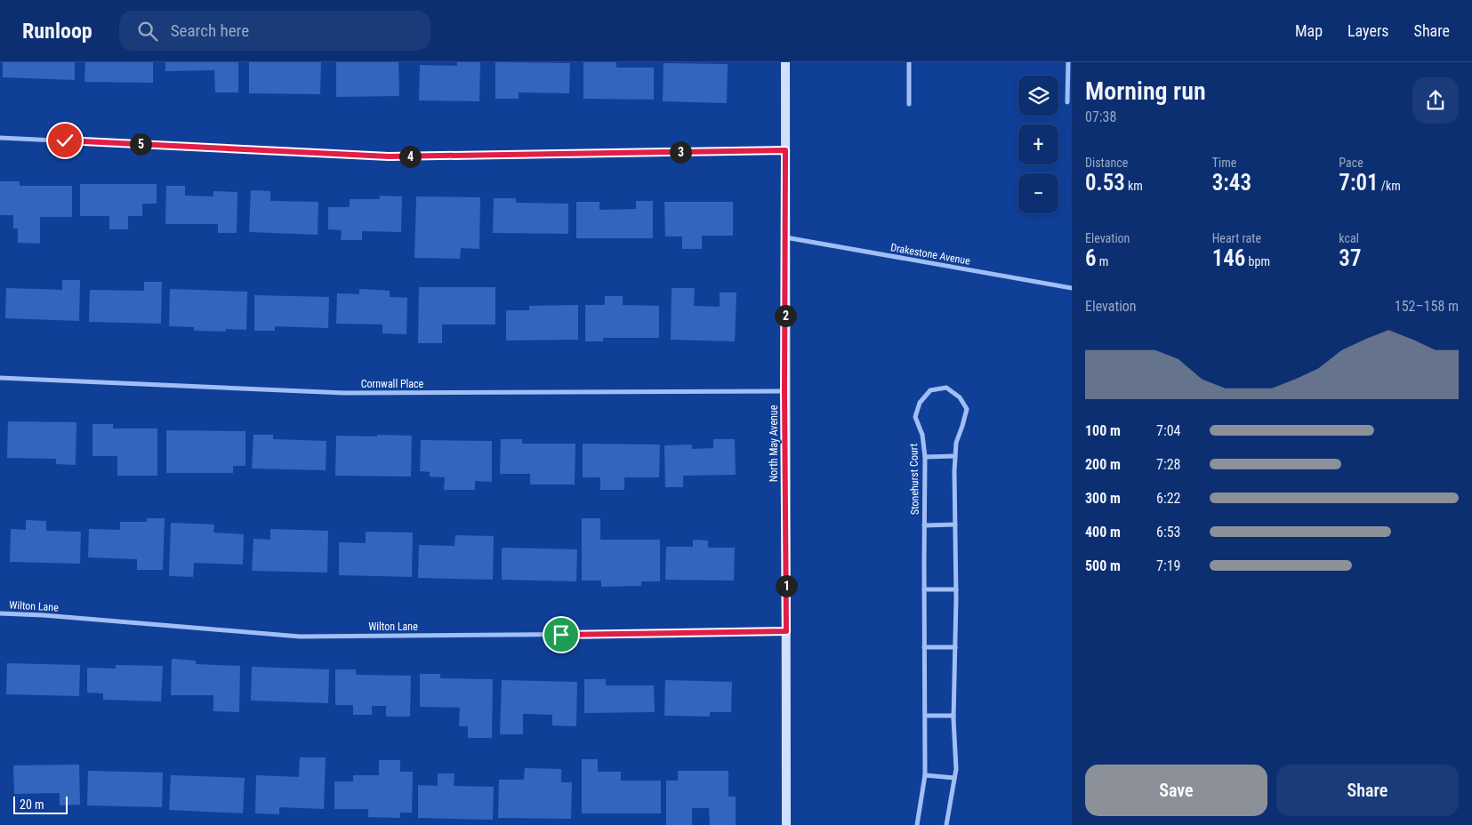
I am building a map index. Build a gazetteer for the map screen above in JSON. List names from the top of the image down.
{
  "streets": {
    "main road": ["North May Avenue"],
    "street": [
      "Drakestone Avenue",
      "Cornwall Place",
      "Stonehurst Court",
      "Wilton Lane"
    ]
  },
  "crossings": [
    ["Drakestone Avenue", "North May Avenue"],
    ["Cornwall Place", "North May Avenue"],
    ["North May Avenue", "Wilton Lane"]
  ],
  "scale_bar": "20 m",
  "page": {
    "header": "Runloop",
    "search": "Search here",
    "nav": ["Map", "Layers", "Share"],
    "heading": ["Morning run", "07:38"],
    "map_buttons": ["+", "−"],
    "pins": [
      "5",
      "3",
      "4",
      "2",
      "1"
    ],
    "stats": [
      ["Distance", "0.53 km"],
      ["Time", "3:43"],
      ["Pace", "7:01 /km"],
      ["Elevation", "6 m"],
      ["Heart rate", "146 bpm"],
      ["kcal", "37"]
    ],
    "chart": ["Elevation", "152–158 m"],
    "list": [
      {
        "name": "100 m",
        "note": "7:04"
      },
      {
        "name": "200 m",
        "note": "7:28"
      },
      {
        "name": "300 m",
        "note": "6:22"
      },
      {
        "name": "400 m",
        "note": "6:53"
      },
      {
        "name": "500 m",
        "note": "7:19"
      }
    ],
    "buttons": ["Save", "Share"],
    "scale": "20 m"
  }
}
